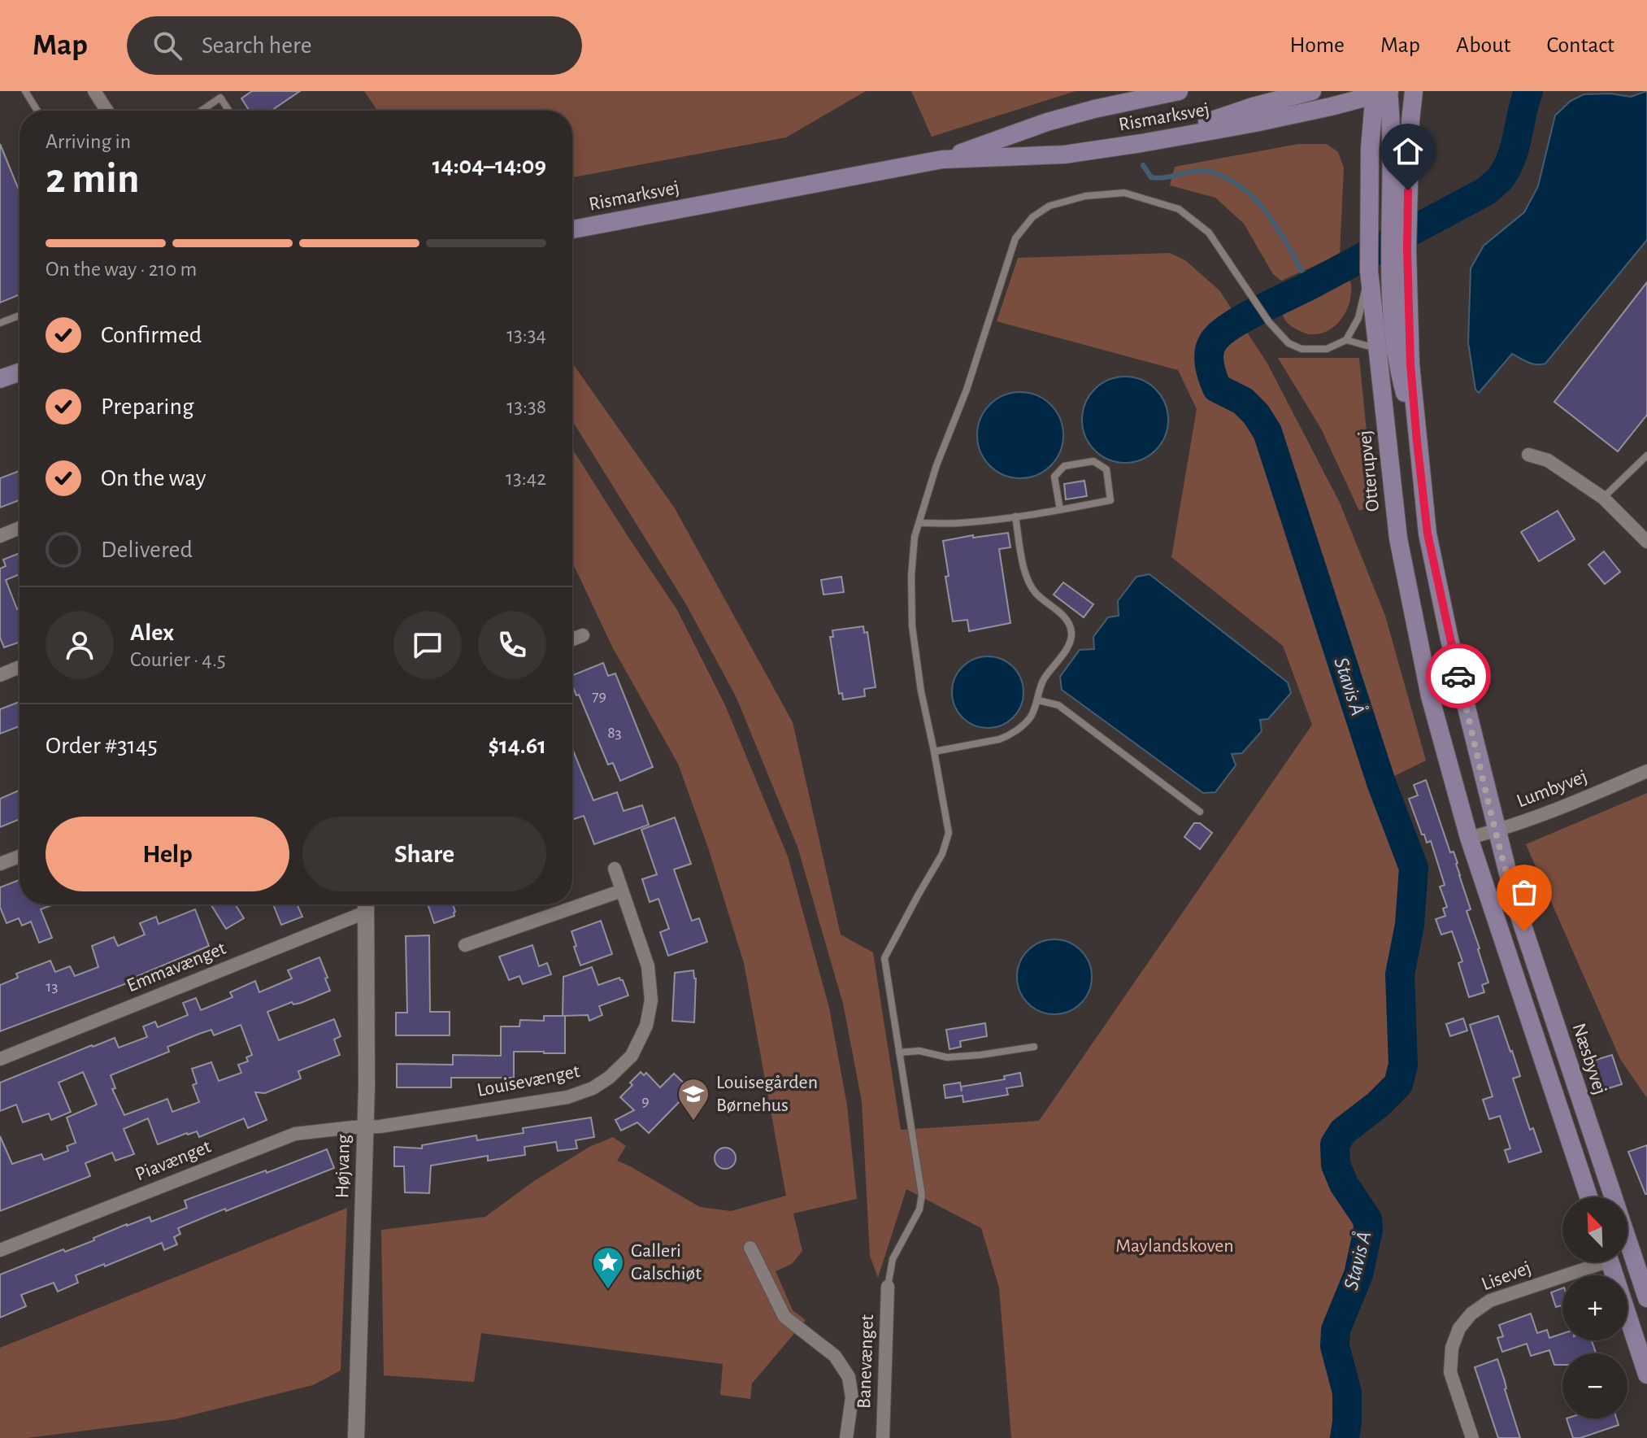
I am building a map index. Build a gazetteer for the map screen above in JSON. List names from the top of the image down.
{
  "streets": {
    "main road": ["Rismarksvej", "Otterupvej", "Næsbyvej"],
    "street": [
      "Lumbyvej",
      "Emmavænget",
      "Louisevænget",
      "Piavænget",
      "Højvang",
      "Lisevej",
      "Banevænget"
    ]
  },
  "crossings": [
    ["Rismarksvej", "Otterupvej"],
    ["Otterupvej", "Lumbyvej"],
    ["Lumbyvej", "Næsbyvej"],
    ["Louisevænget", "Piavænget"],
    ["Louisevænget", "Højvang"],
    ["Piavænget", "Højvang"]
  ],
  "water": ["Stavis Å"],
  "parks": ["Maylandskoven"],
  "places": {
    "school or university": ["Louisegården Børnehus"],
    "place": ["Galleri Galschiøt"]
  },
  "house_numbers": [
    "79",
    "83",
    "13",
    "9"
  ],
  "north": "top left",
  "page": {
    "header": "Map",
    "search": "Search here",
    "nav": [
      "Home",
      "Map",
      "About",
      "Contact"
    ],
    "heading": ["2 min", "Arriving in", "14:04–14:09"],
    "panel": [
      "Alex",
      "Courier · 4.5",
      "Order #3145",
      "$14.61"
    ],
    "bar": "On the way · 210 m",
    "list": [
      ["Confirmed", "13:34"],
      ["Preparing", "13:38"],
      ["On the way", "13:42"],
      "Delivered"
    ],
    "buttons": ["Help", "Share"],
    "map_buttons": ["+", "−"]
  }
}
